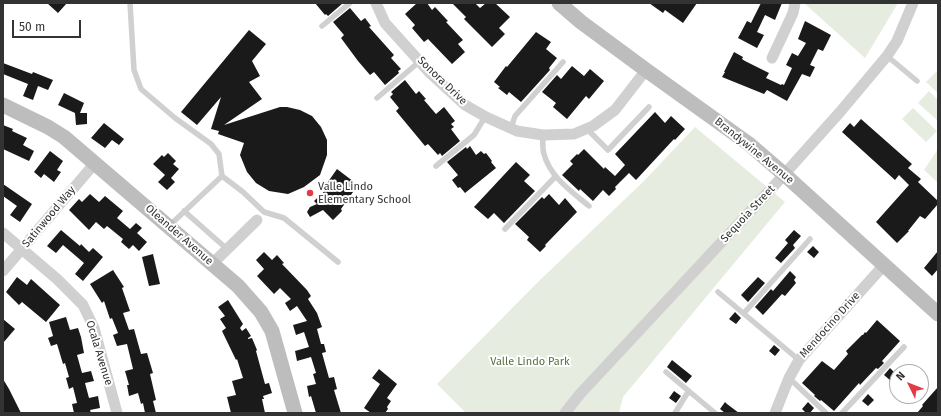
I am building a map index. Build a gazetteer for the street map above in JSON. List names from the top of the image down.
{
  "streets": {
    "street": [
      "Sonora Drive",
      "Brandywine Avenue",
      "Sequoia Street",
      "Satinwood Way",
      "Oleander Avenue",
      "Mendocino Drive",
      "Ocala Avenue"
    ]
  },
  "crossings": [
    ["Sonora Drive", "Brandywine Avenue"],
    ["Brandywine Avenue", "Sequoia Street"],
    ["Brandywine Avenue", "Mendocino Drive"],
    ["Satinwood Way", "Oleander Avenue"],
    ["Satinwood Way", "Ocala Avenue"]
  ],
  "parks": ["Valle Lindo Park"],
  "places": ["Valle Lindo Elementary School"],
  "scale_bar": "50 m",
  "north": "top left"
}
